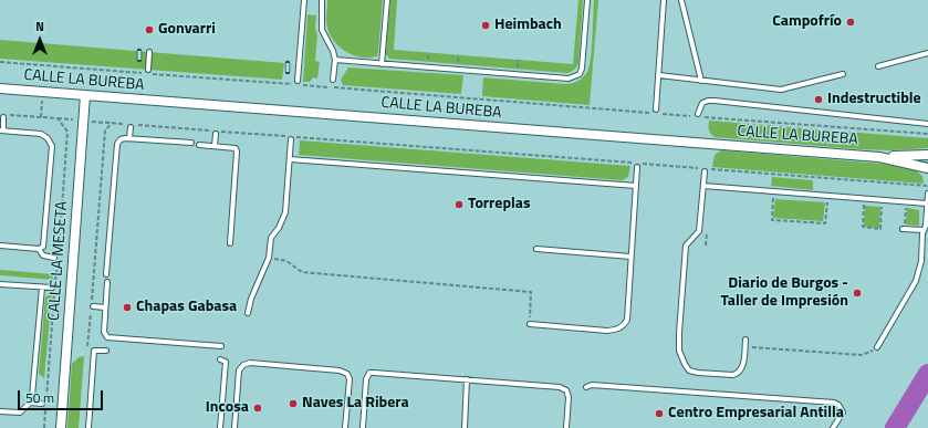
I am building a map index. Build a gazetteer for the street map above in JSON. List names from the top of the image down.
{
  "streets": {
    "street": ["CALLE LA BUREBA", "CALLE LA MESETA"]
  },
  "crossings": [
    ["CALLE LA BUREBA", "CALLE LA MESETA"]
  ],
  "places": [
    "Campofrío",
    "Heimbach",
    "Gonvarri",
    "Indestructible",
    "Torreplas",
    "Diario de Burgos - Taller de Impresión",
    "Chapas Gabasa",
    "Naves La Ribera",
    "Incosa",
    "Centro Empresarial Antilla"
  ],
  "scale_bar": "50 m",
  "north": "top"
}
